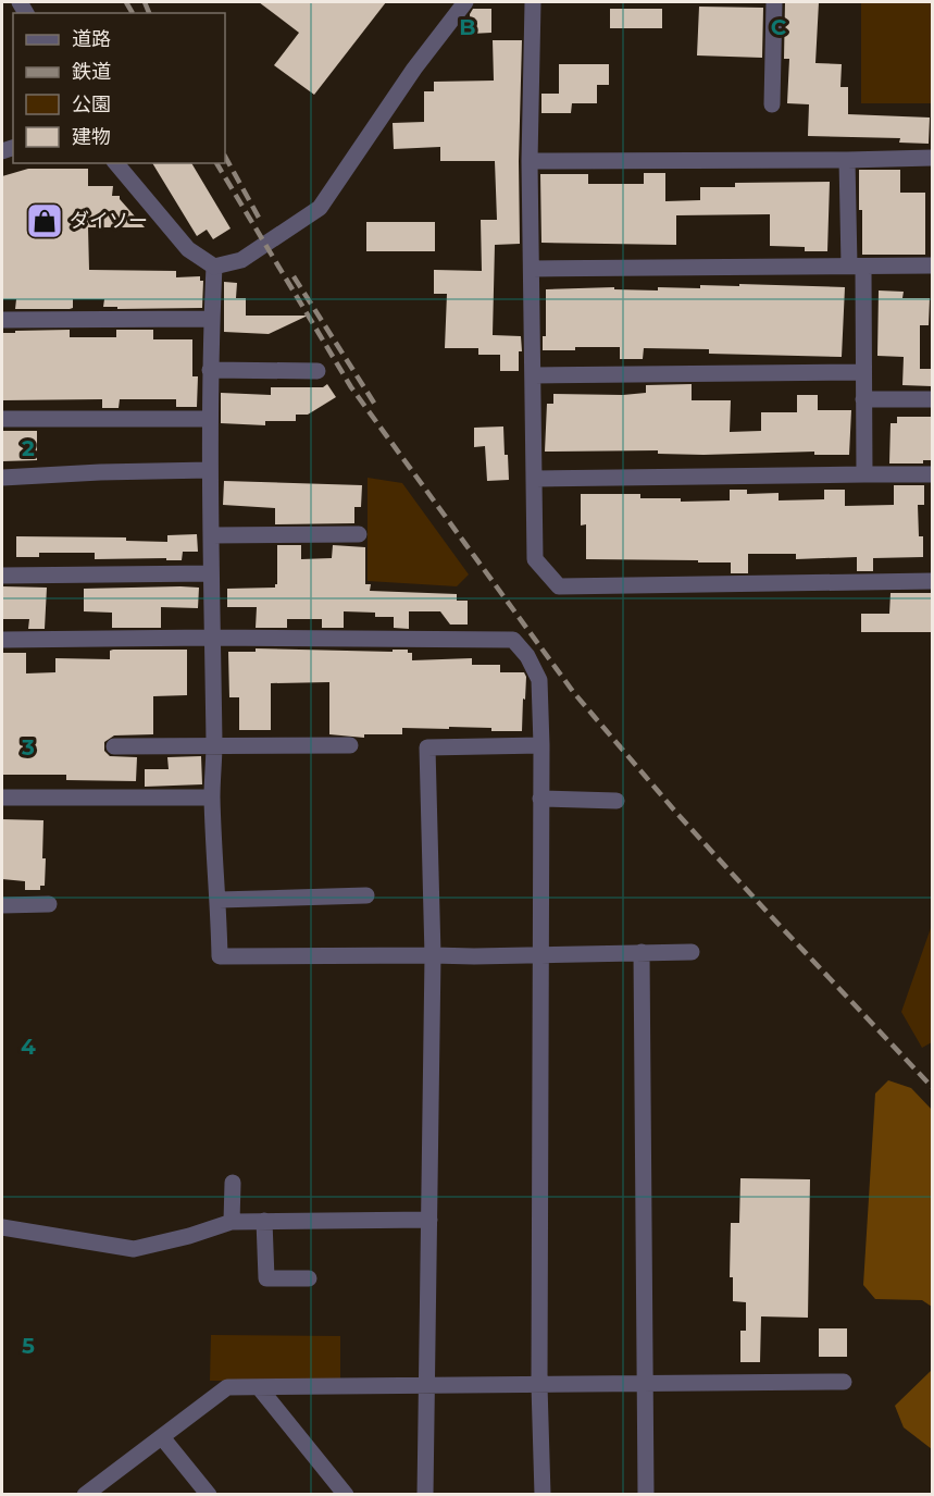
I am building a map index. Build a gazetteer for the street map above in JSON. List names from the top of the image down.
{
  "places": {
    "shop": ["ダイソー"]
  },
  "legend": [
    "道路",
    "鉄道",
    "公園",
    "建物"
  ],
  "grid": {
    "columns": ["B", "C"],
    "rows": [
      "2",
      "3",
      "4",
      "5"
    ]
  }
}
